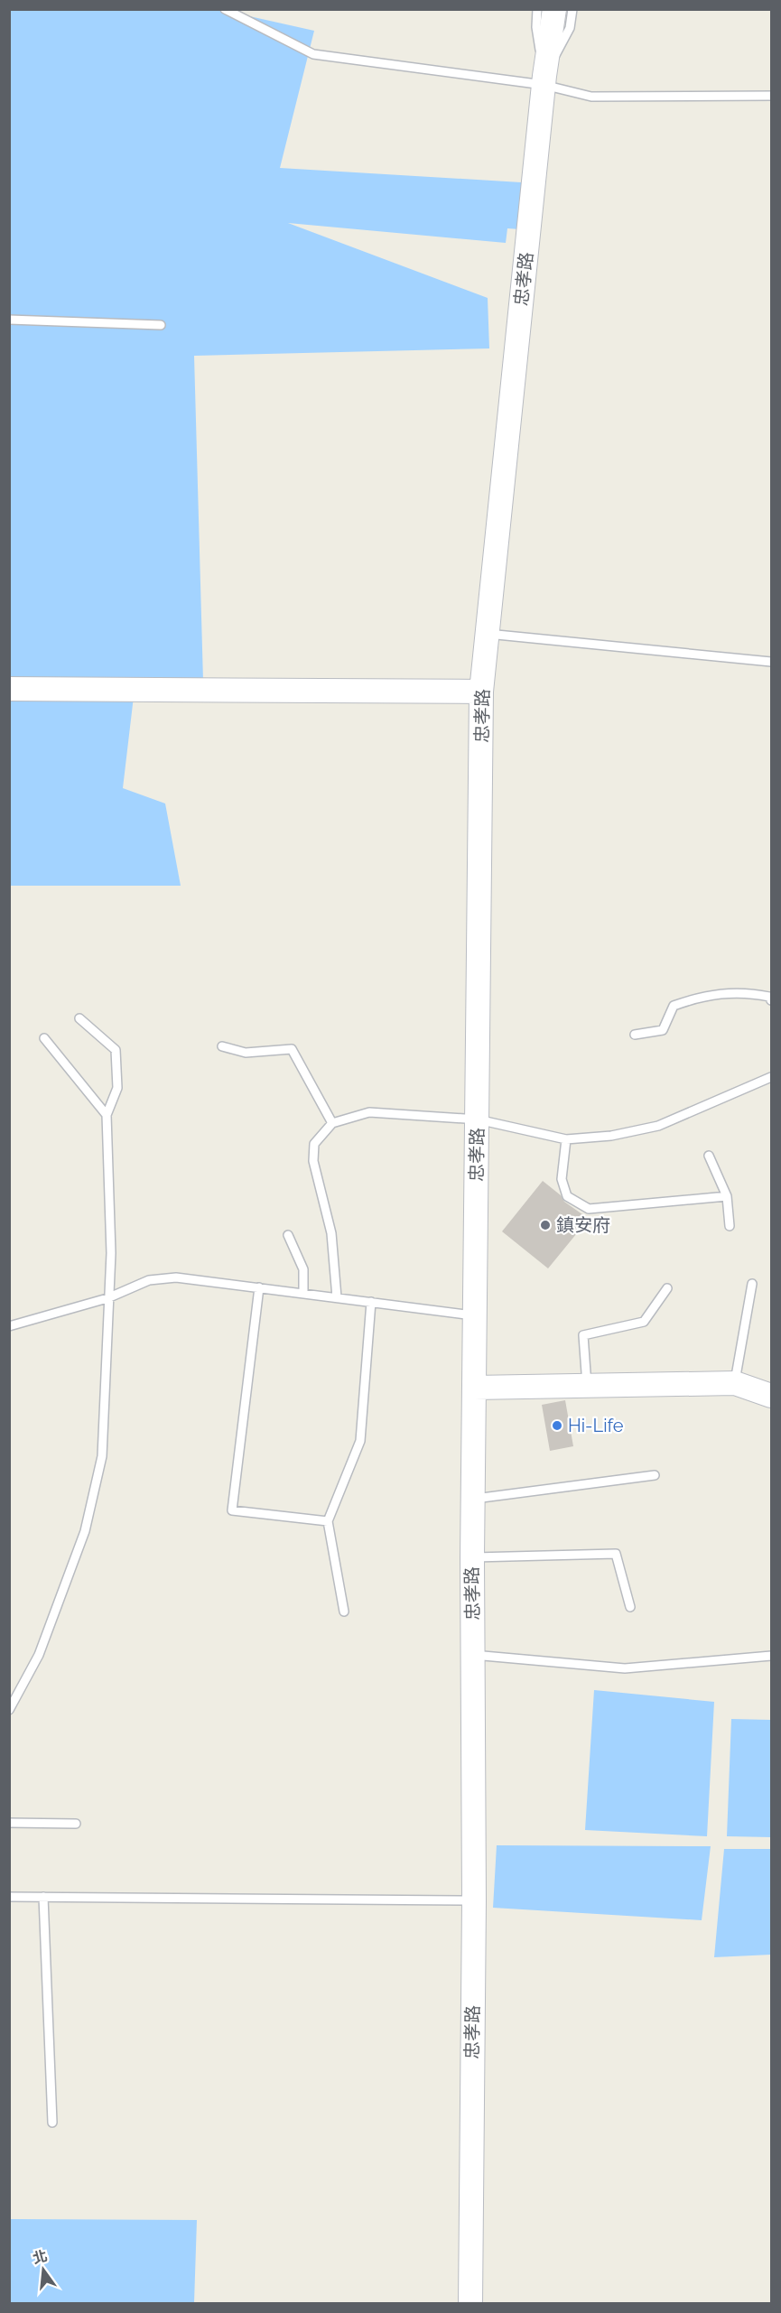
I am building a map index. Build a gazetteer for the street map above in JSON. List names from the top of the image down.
{
  "streets": {
    "street": ["忠孝路"]
  },
  "places": ["鎮安府", "Hi-Life"],
  "north": "top"
}
